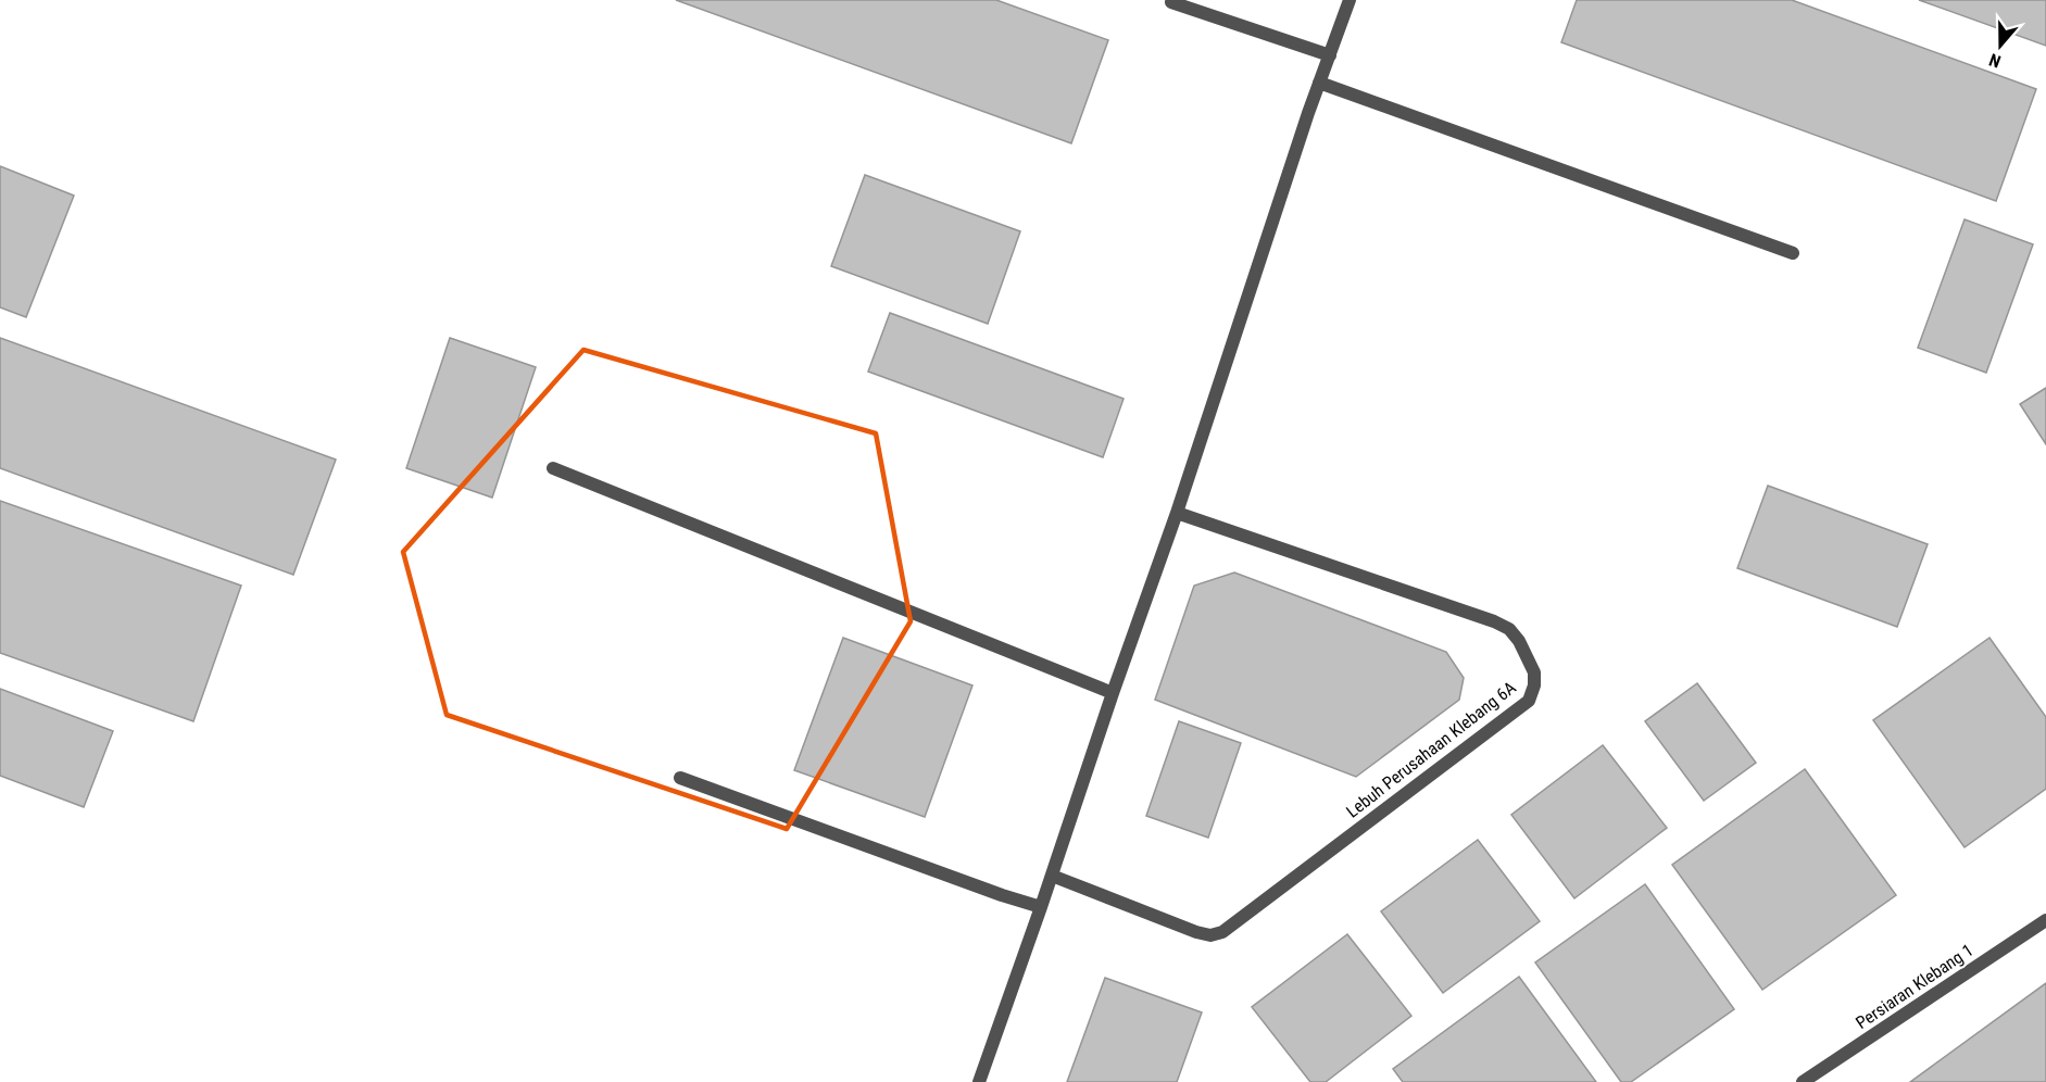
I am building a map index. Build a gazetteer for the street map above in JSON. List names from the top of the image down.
{
  "streets": {
    "street": ["Lebuh Perusahaan Klebang 6A", "Persiaran Klebang 1"]
  },
  "north": "bottom"
}
